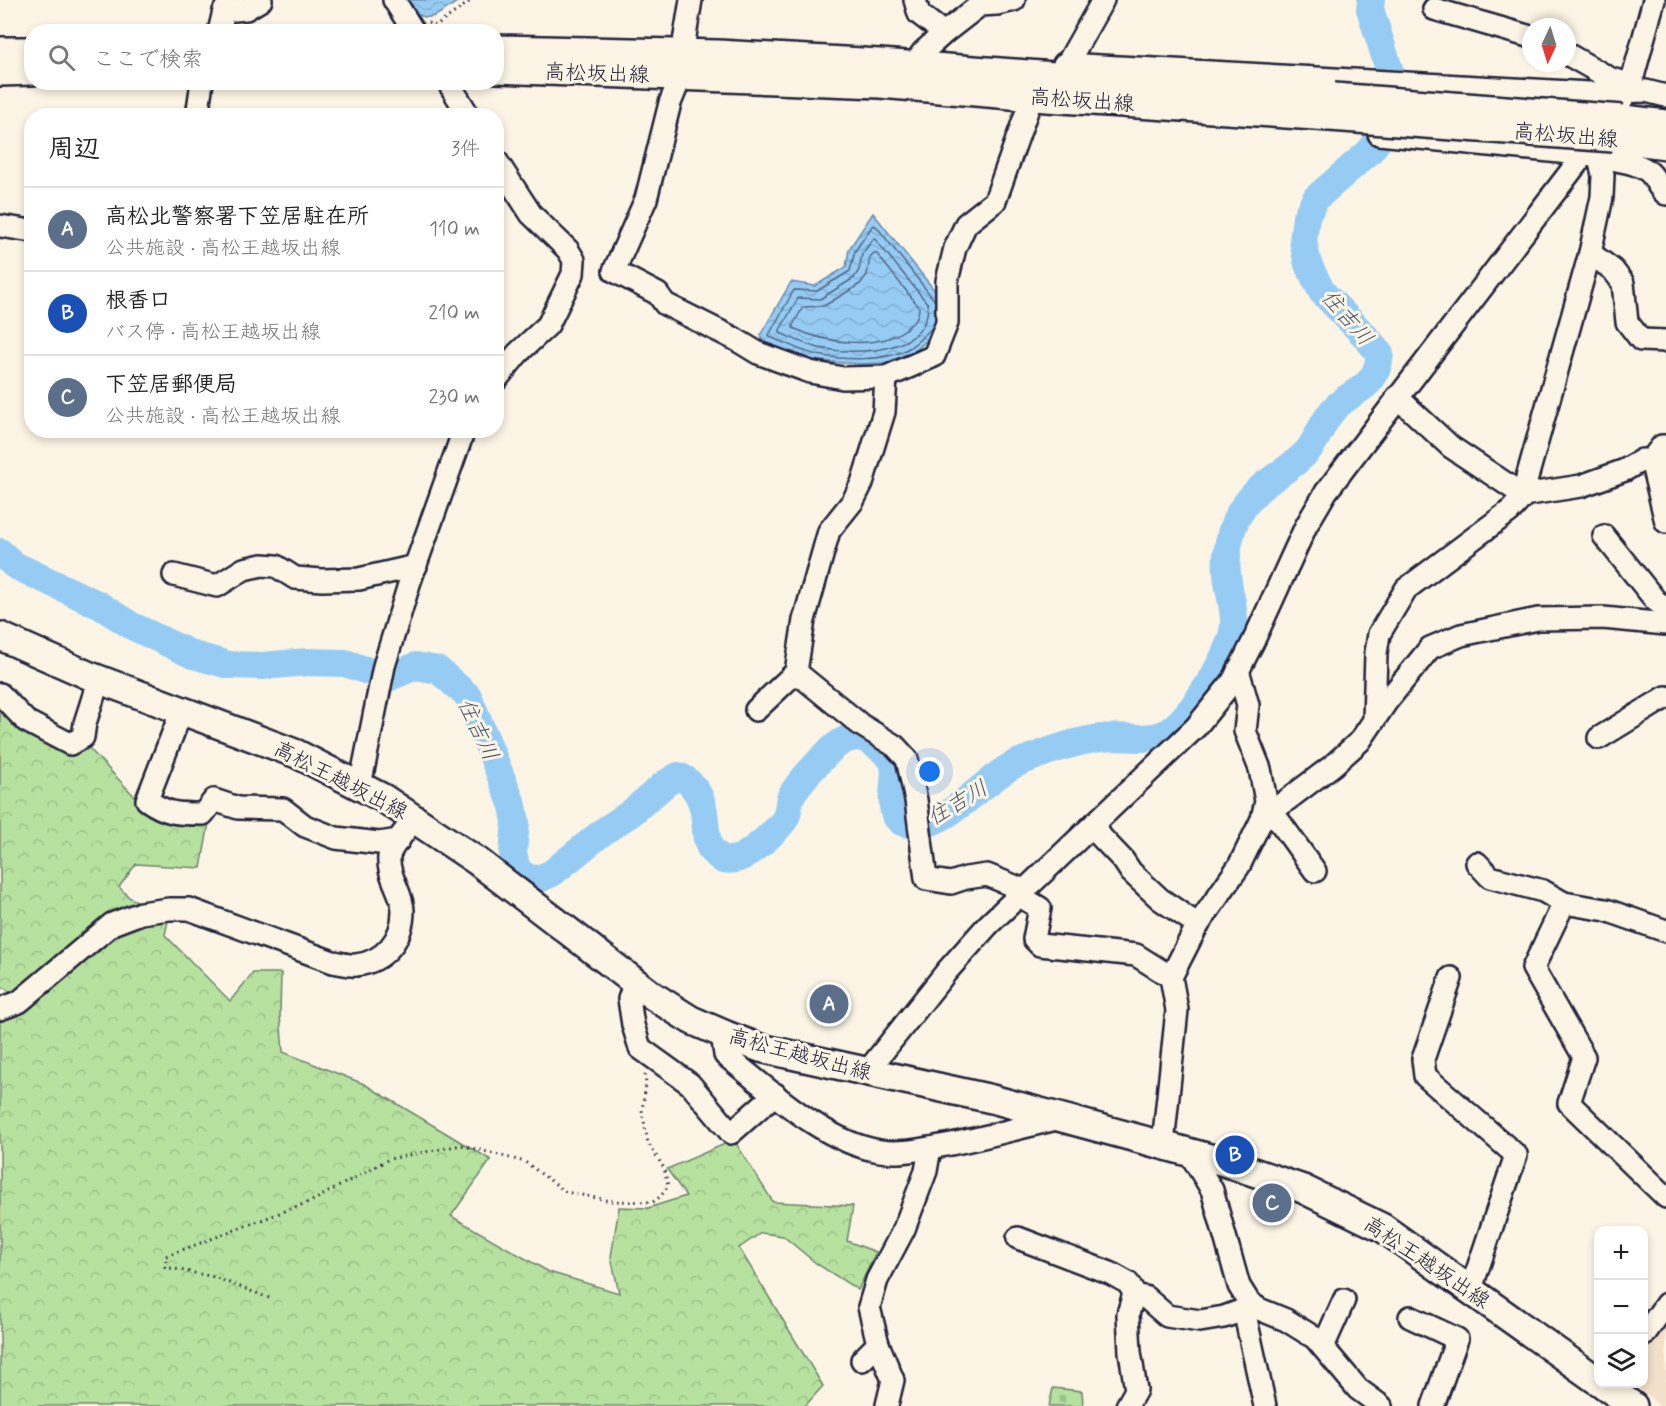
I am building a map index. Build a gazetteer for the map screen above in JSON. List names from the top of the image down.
{
  "streets": {
    "main road": ["高松坂出線", "高松王越坂出線"]
  },
  "water": ["住吉川"],
  "north": "bottom",
  "page": {
    "search": "ここで検索",
    "heading": ["周辺", "3件"],
    "list": [
      {
        "mark": "A",
        "name": "高松北警察署下笠居駐在所",
        "note": "公共施設 · 高松王越坂出線",
        "value": "110 m"
      },
      {
        "mark": "B",
        "name": "根香口",
        "note": "バス停 · 高松王越坂出線",
        "value": "210 m"
      },
      {
        "mark": "C",
        "name": "下笠居郵便局",
        "note": "公共施設 · 高松王越坂出線",
        "value": "230 m"
      }
    ],
    "pins": ["A", "B", "C"],
    "map_buttons": ["+", "−"]
  }
}
